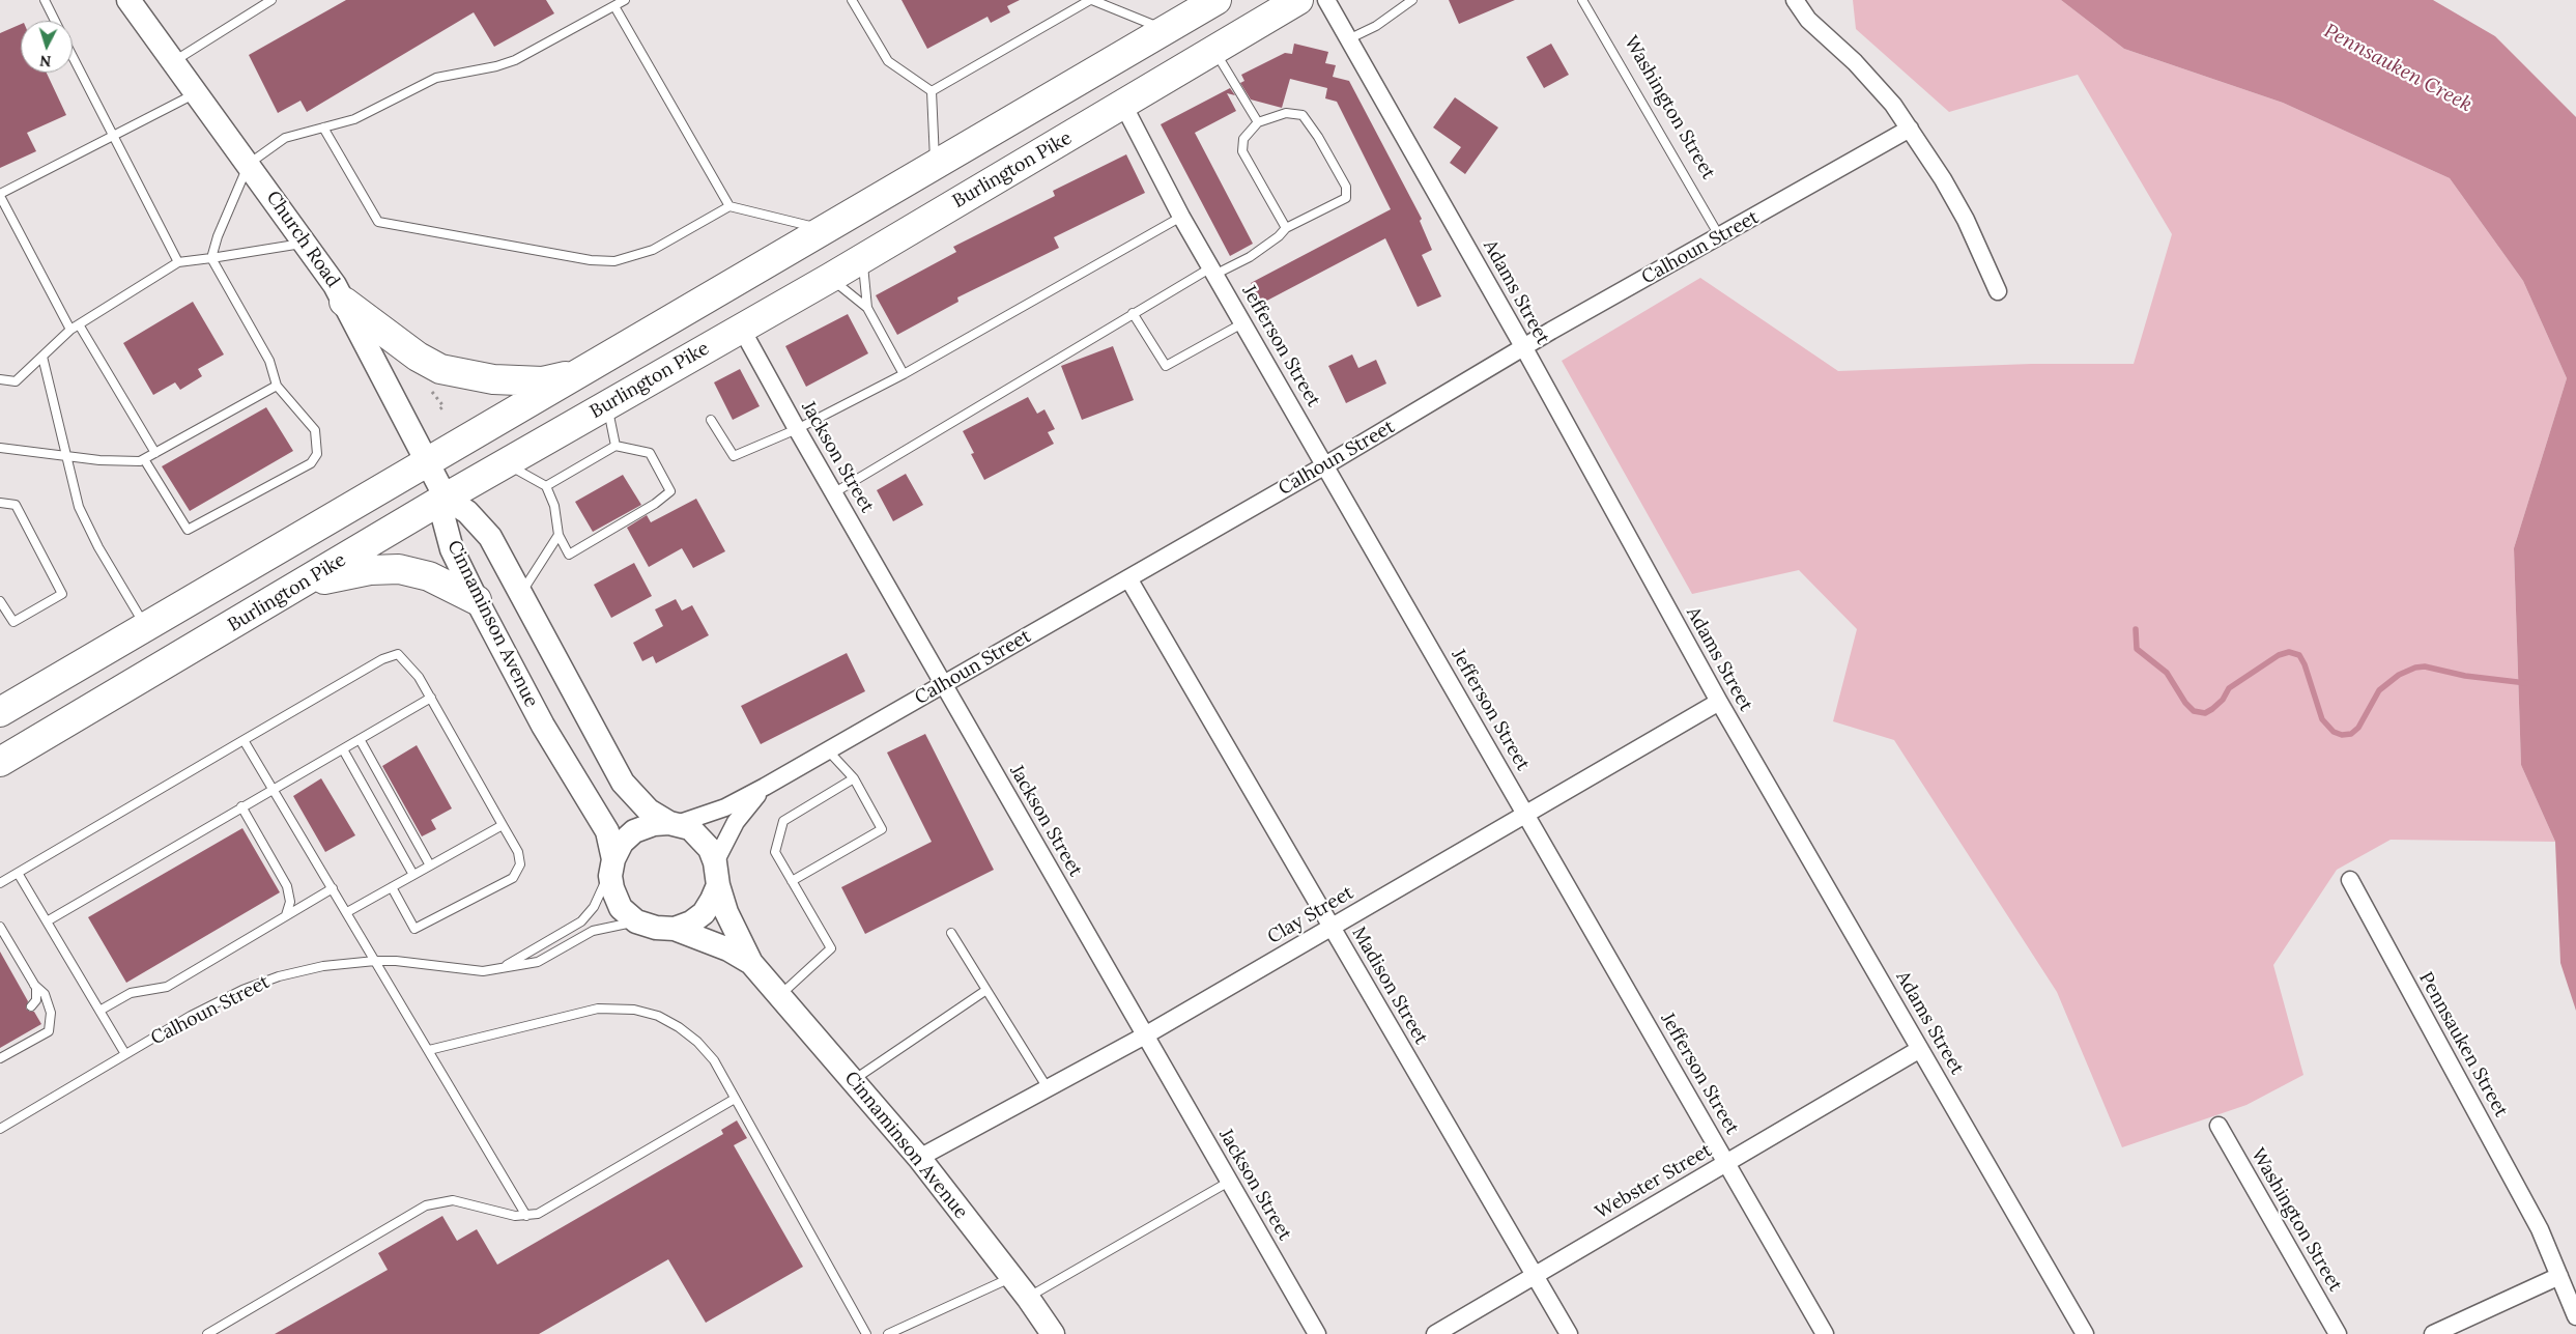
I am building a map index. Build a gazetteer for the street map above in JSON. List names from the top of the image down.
{
  "streets": {
    "highway": ["Burlington Pike"],
    "main road": ["Church Road", "Calhoun Street", "Cinnaminson Avenue"],
    "street": [
      "Washington Street",
      "Adams Street",
      "Jefferson Street",
      "Jackson Street",
      "Clay Street",
      "Madison Street",
      "Pennsauken Street",
      "Webster Street"
    ]
  },
  "crossings": [
    ["Washington Street", "Calhoun Street"],
    ["Burlington Pike", "Church Road"],
    ["Burlington Pike", "Jefferson Street"],
    ["Burlington Pike", "Jackson Street"],
    ["Burlington Pike", "Cinnaminson Avenue"],
    ["Church Road", "Cinnaminson Avenue"],
    ["Calhoun Street", "Adams Street"],
    ["Calhoun Street", "Jefferson Street"],
    ["Calhoun Street", "Jackson Street"],
    ["Calhoun Street", "Cinnaminson Avenue"],
    ["Calhoun Street", "Madison Street"],
    ["Adams Street", "Clay Street"],
    ["Adams Street", "Webster Street"],
    ["Jefferson Street", "Clay Street"],
    ["Jefferson Street", "Webster Street"],
    ["Jackson Street", "Clay Street"],
    ["Cinnaminson Avenue", "Clay Street"],
    ["Clay Street", "Madison Street"],
    ["Madison Street", "Webster Street"]
  ],
  "water": ["Pennsauken Creek"],
  "north": "bottom"
}
